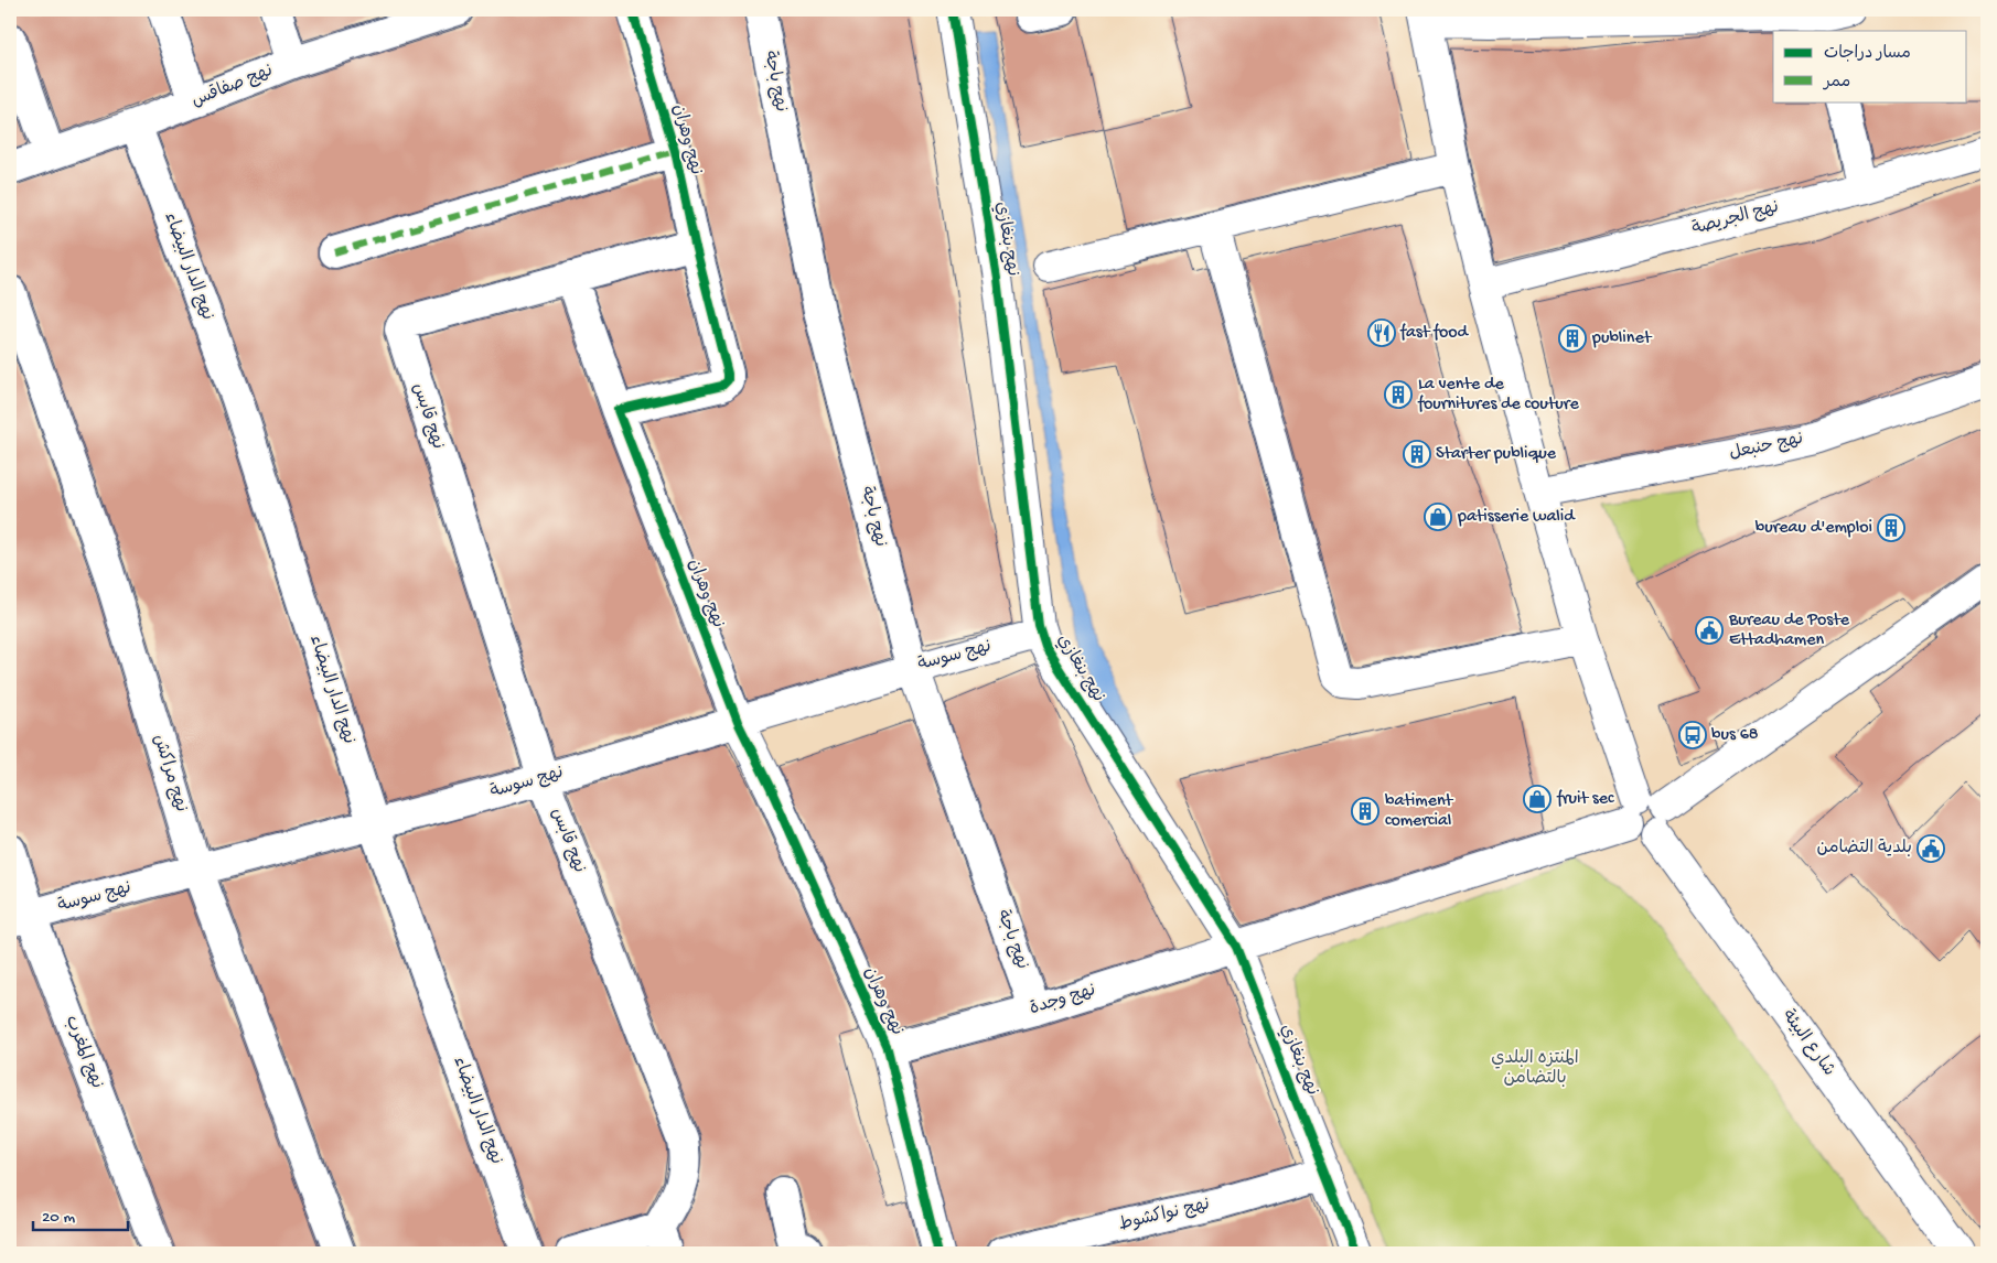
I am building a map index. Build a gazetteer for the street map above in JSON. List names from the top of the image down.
{
  "streets": {
    "street": [
      "نهج باجة",
      "نهج صفاقس",
      "نهج وهران",
      "نهج الجريصة",
      "نهج بنغازي",
      "نهج الدار البيضاء",
      "نهج قابس",
      "نهج حنبعل",
      "نهج سوسة",
      "نهج مراكش",
      "نهج وجدة",
      "شارع البيئة",
      "نهج المغرب",
      "نهج نواكشوط"
    ]
  },
  "crossings": [
    ["نهج باجة", "نهج سوسة"],
    ["نهج باجة", "نهج وجدة"],
    ["نهج صفاقس", "نهج الدار البيضاء"],
    ["نهج وهران", "نهج سوسة"],
    ["نهج وهران", "نهج وجدة"],
    ["نهج بنغازي", "نهج سوسة"],
    ["نهج بنغازي", "نهج وجدة"],
    ["نهج بنغازي", "نهج نواكشوط"],
    ["نهج الدار البيضاء", "نهج سوسة"],
    ["نهج قابس", "نهج سوسة"],
    ["نهج سوسة", "نهج مراكش"],
    ["نهج سوسة", "نهج المغرب"]
  ],
  "parks": ["المنتزه البلدي بالتضامن"],
  "places": {
    "restaurant": ["fast food"],
    "building": [
      "publinet",
      "La vente de fournitures de couture",
      "Starter publique",
      "bureau d'emploi",
      "batiment comercial"
    ],
    "shop": ["patisserie walid", "fruit sec"],
    "public building": ["Bureau de Poste Ettadhamen", "بلدية التضامن"],
    "bus stop": ["bus 68"]
  },
  "legend": ["مسار دراجات", "ممر"],
  "scale_bar": "20 m"
}
